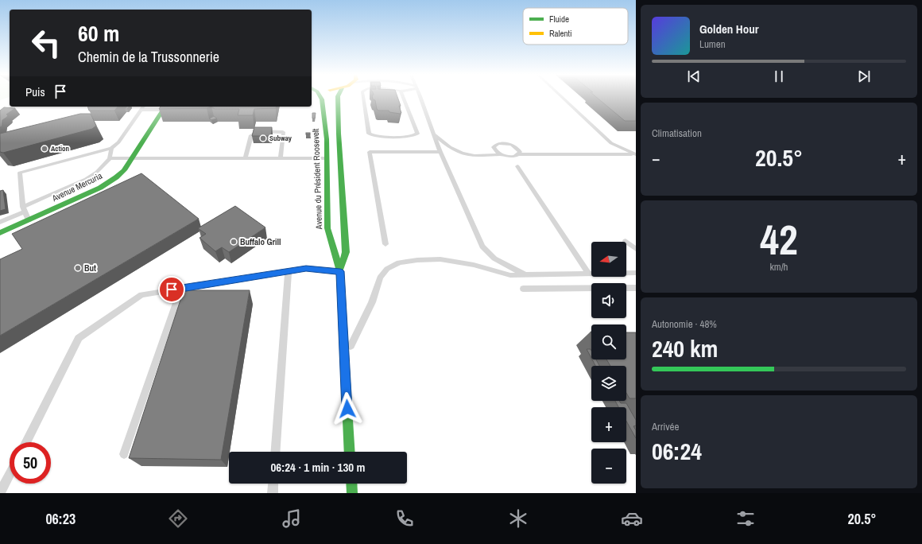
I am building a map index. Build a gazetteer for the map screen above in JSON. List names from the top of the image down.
{
  "streets": {
    "main road": ["Avenue du Président Roosevelt", "Avenue Mercuria"]
  },
  "places": [
    "Subway",
    "Action",
    "Buffalo Grill",
    "But"
  ],
  "legend": ["Fluide", "Ralenti"],
  "north": "left",
  "page": {
    "turn": ["60 m", "Chemin de la Trussonnerie"],
    "song": ["Golden Hour", "Lumen"],
    "then": "Puis",
    "tile": [
      "Climatisation",
      ["42", "km/h"],
      ["Autonomie · 48%", "240 km"],
      ["Arrivée", "06:24"]
    ],
    "heat": ["−", "20.5°", "+"],
    "map_buttons": ["+", "−"],
    "limit": "50",
    "trip": "06:24 · 1 min · 130 m",
    "tabs": ["06:23", "20.5°"]
  }
}
